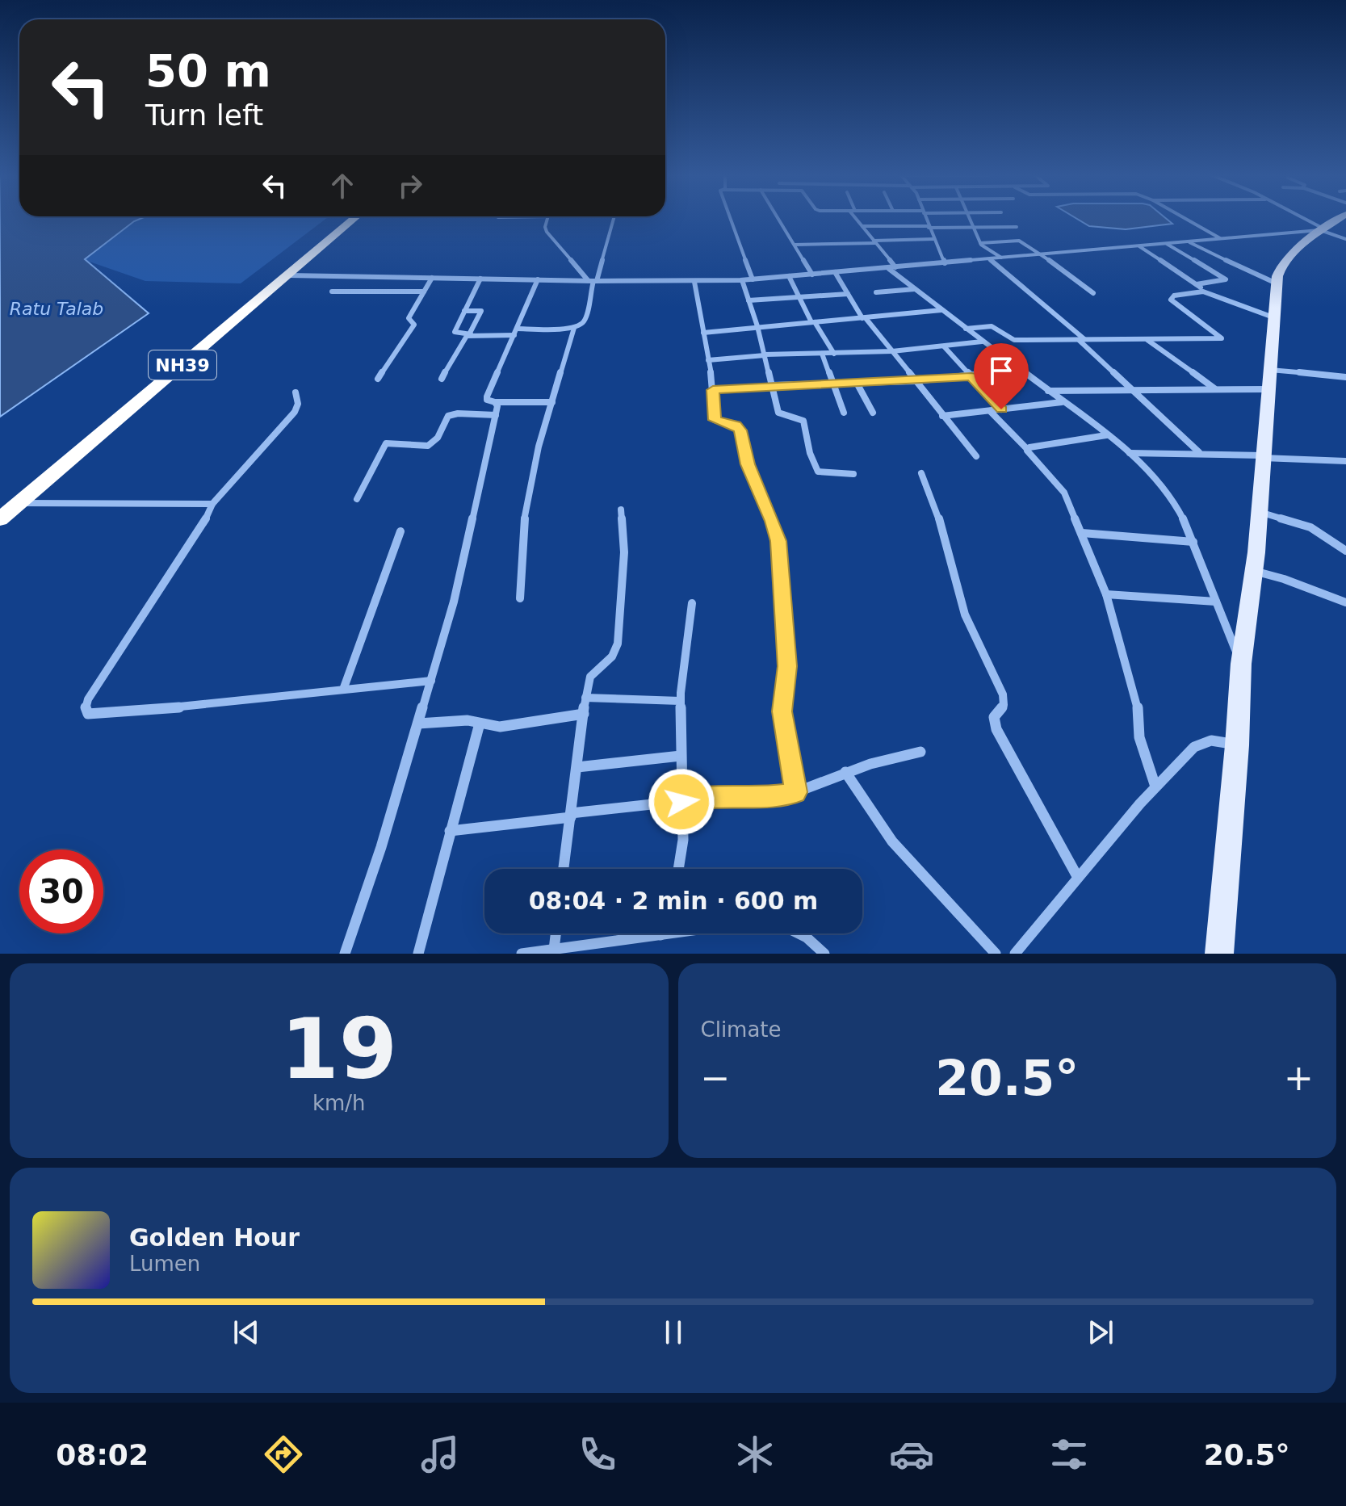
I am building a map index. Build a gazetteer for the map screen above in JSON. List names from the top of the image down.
{
  "streets": {
    "highway": ["NH39"]
  },
  "water": ["Ratu Talab"],
  "page": {
    "turn": ["50 m", "Turn left"],
    "limit": "30",
    "trip": "08:04 · 2 min · 600 m",
    "tile": [
      ["19", "km/h"],
      "Climate"
    ],
    "heat": ["−", "20.5°", "+"],
    "song": ["Golden Hour", "Lumen"],
    "tabs": ["08:02", "20.5°"]
  }
}
